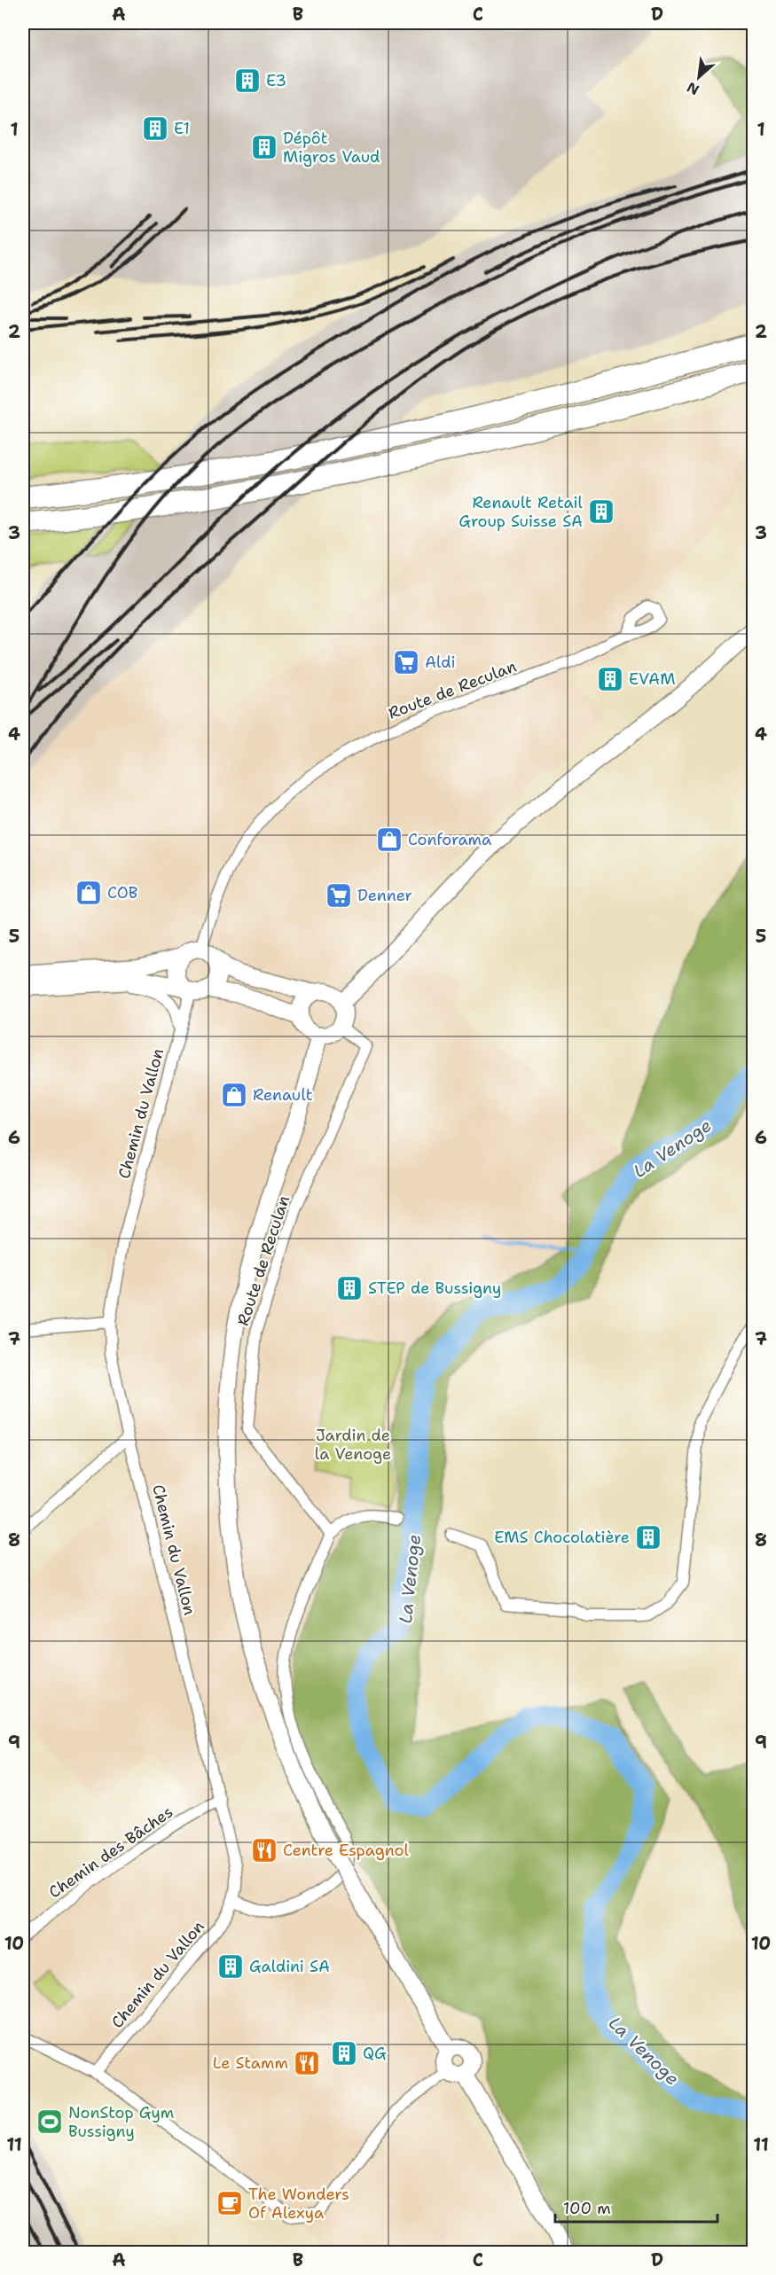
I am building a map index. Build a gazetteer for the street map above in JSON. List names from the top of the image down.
{
  "streets": {
    "street": ["Route de Reculan", "Chemin du Vallon", "Chemin des Bâches"]
  },
  "crossings": [
    ["Route de Reculan", "Chemin du Vallon"],
    ["Chemin du Vallon", "Chemin des Bâches"]
  ],
  "water": ["La Venoge"],
  "parks": ["Jardin de la Venoge"],
  "places": {
    "building": [
      "E3",
      "E1",
      "Dépôt Migros Vaud",
      "Renault Retail Group Suisse SA",
      "EVAM",
      "STEP de Bussigny",
      "EMS Chocolatière",
      "Galdini SA",
      "QG"
    ],
    "supermarket": ["Aldi", "Denner"],
    "shop": ["Conforama", "COB", "Renault"],
    "restaurant": ["Centre Espagnol", "Le Stamm"],
    "sports": ["NonStop Gym Bussigny"],
    "cafe": ["The Wonders Of Alexya"]
  },
  "scale_bar": "100 m",
  "north": "bottom left",
  "grid": {
    "columns": [
      "A",
      "B",
      "C",
      "D"
    ],
    "rows": [
      "1",
      "2",
      "3",
      "4",
      "5",
      "6",
      "7",
      "8",
      "9",
      "10",
      "11"
    ]
  }
}
